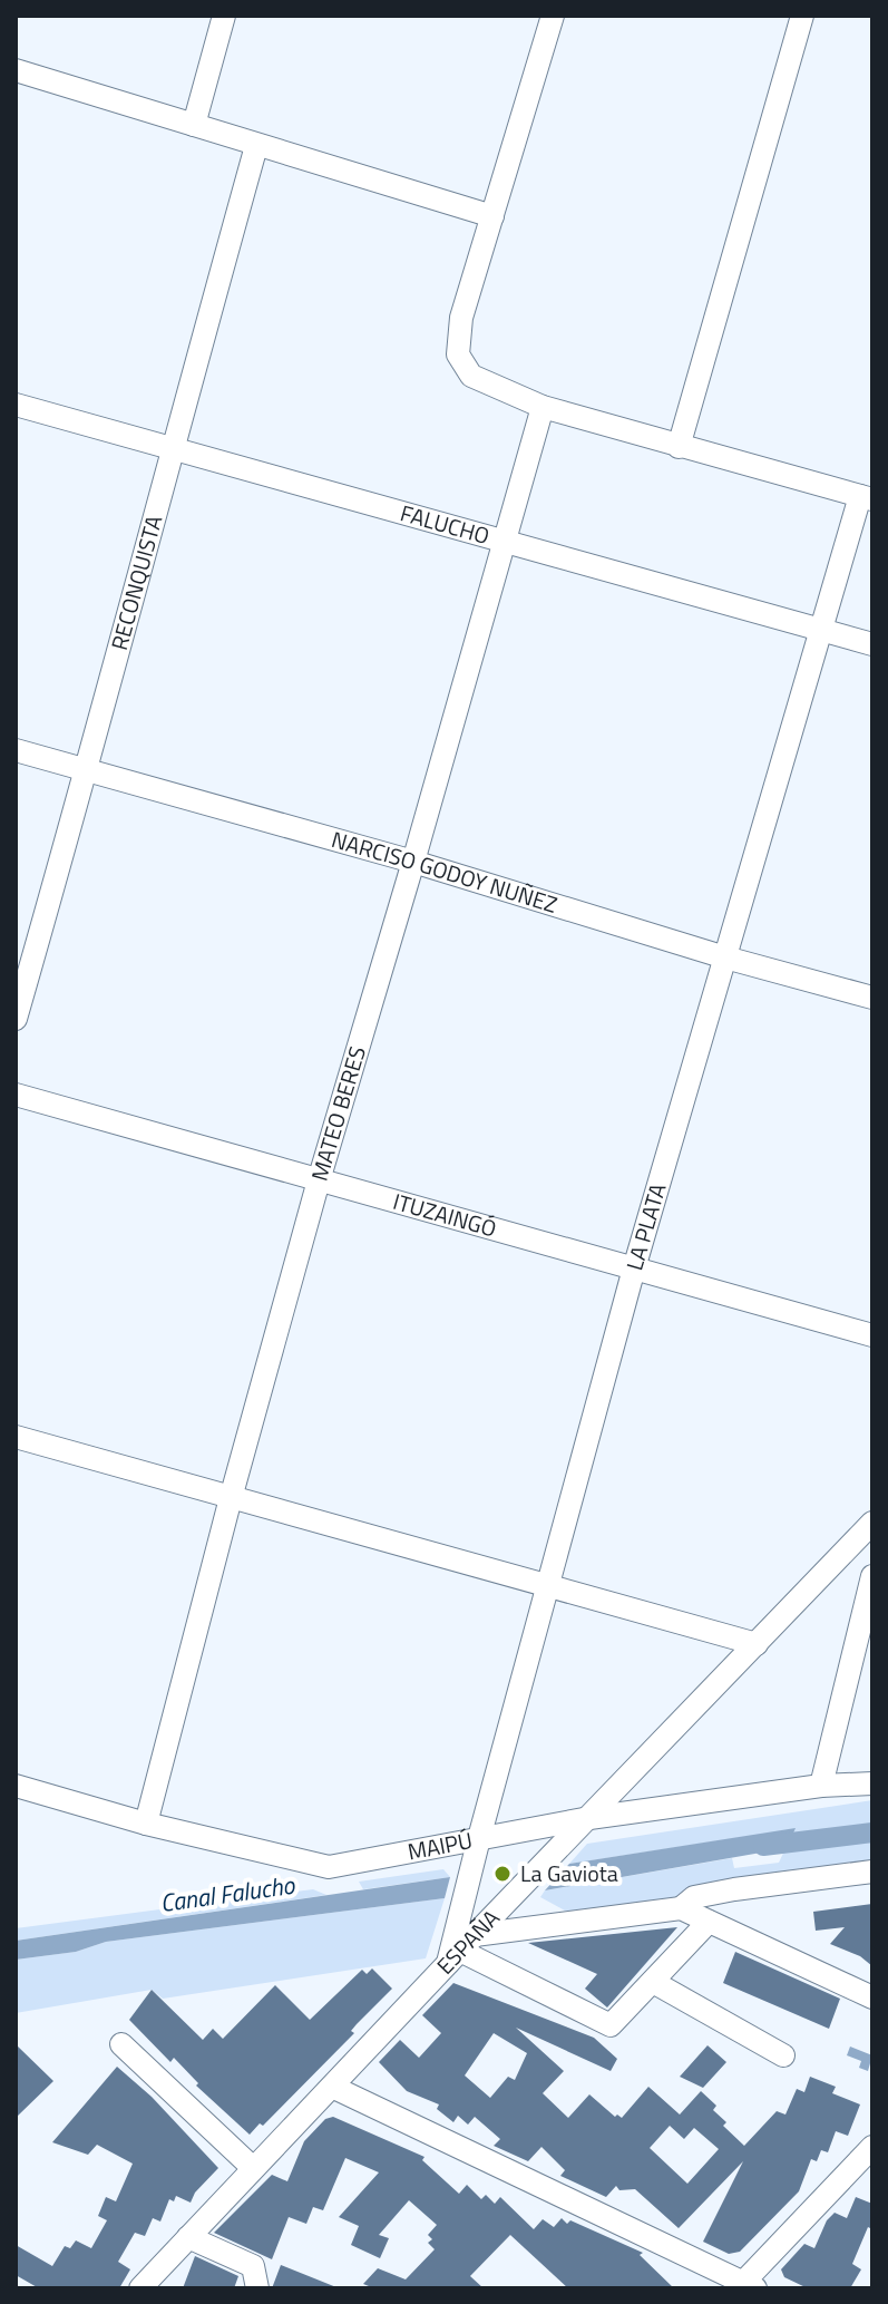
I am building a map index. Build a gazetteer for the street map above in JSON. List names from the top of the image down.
{
  "streets": {
    "street": [
      "FALUCHO",
      "RECONQUISTA",
      "NARCISO GODOY NUÑEZ",
      "MATEO BERES",
      "ITUZAINGÓ",
      "LA PLATA",
      "MAIPÚ",
      "ESPAÑA"
    ]
  },
  "crossings": [
    ["FALUCHO", "RECONQUISTA"],
    ["FALUCHO", "MATEO BERES"],
    ["FALUCHO", "LA PLATA"],
    ["RECONQUISTA", "NARCISO GODOY NUÑEZ"],
    ["NARCISO GODOY NUÑEZ", "MATEO BERES"],
    ["NARCISO GODOY NUÑEZ", "LA PLATA"],
    ["MATEO BERES", "ITUZAINGÓ"],
    ["MATEO BERES", "MAIPÚ"],
    ["ITUZAINGÓ", "LA PLATA"],
    ["LA PLATA", "MAIPÚ"],
    ["LA PLATA", "ESPAÑA"],
    ["MAIPÚ", "ESPAÑA"]
  ],
  "water": ["Canal Falucho"],
  "places": ["La Gaviota"]
}
